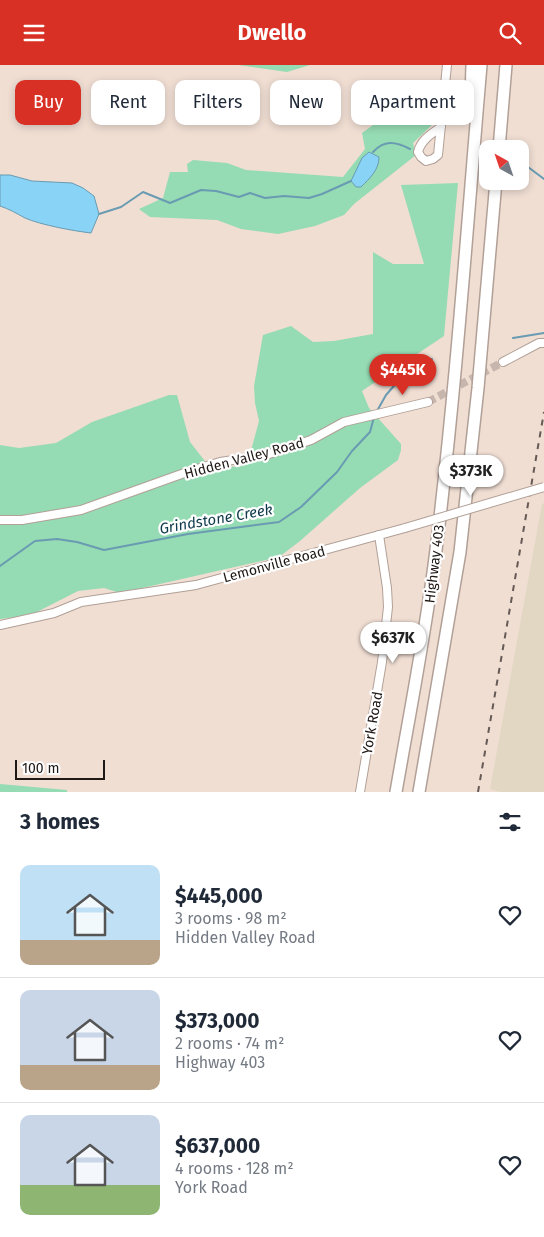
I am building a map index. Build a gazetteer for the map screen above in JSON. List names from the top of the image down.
{
  "streets": {
    "highway": ["Highway 403"],
    "street": ["Hidden Valley Road", "Lemonville Road", "York Road"]
  },
  "crossings": [
    ["Lemonville Road", "York Road"]
  ],
  "water": ["Grindstone Creek"],
  "scale_bar": "100 m",
  "north": "top left",
  "page": {
    "header": "Dwello",
    "chip": [
      "Buy",
      "Rent",
      "Filters",
      "New",
      "Apartment"
    ],
    "price": ["$445K", "$373K", "$637K"],
    "scale": "100 m",
    "heading": "3 homes",
    "list": [
      {
        "name": "$445,000",
        "note": "3 rooms · 98 m² · Hidden Valley Road"
      },
      {
        "name": "$373,000",
        "note": "2 rooms · 74 m² · Highway 403"
      },
      {
        "name": "$637,000",
        "note": "4 rooms · 128 m² · York Road"
      }
    ]
  }
}
